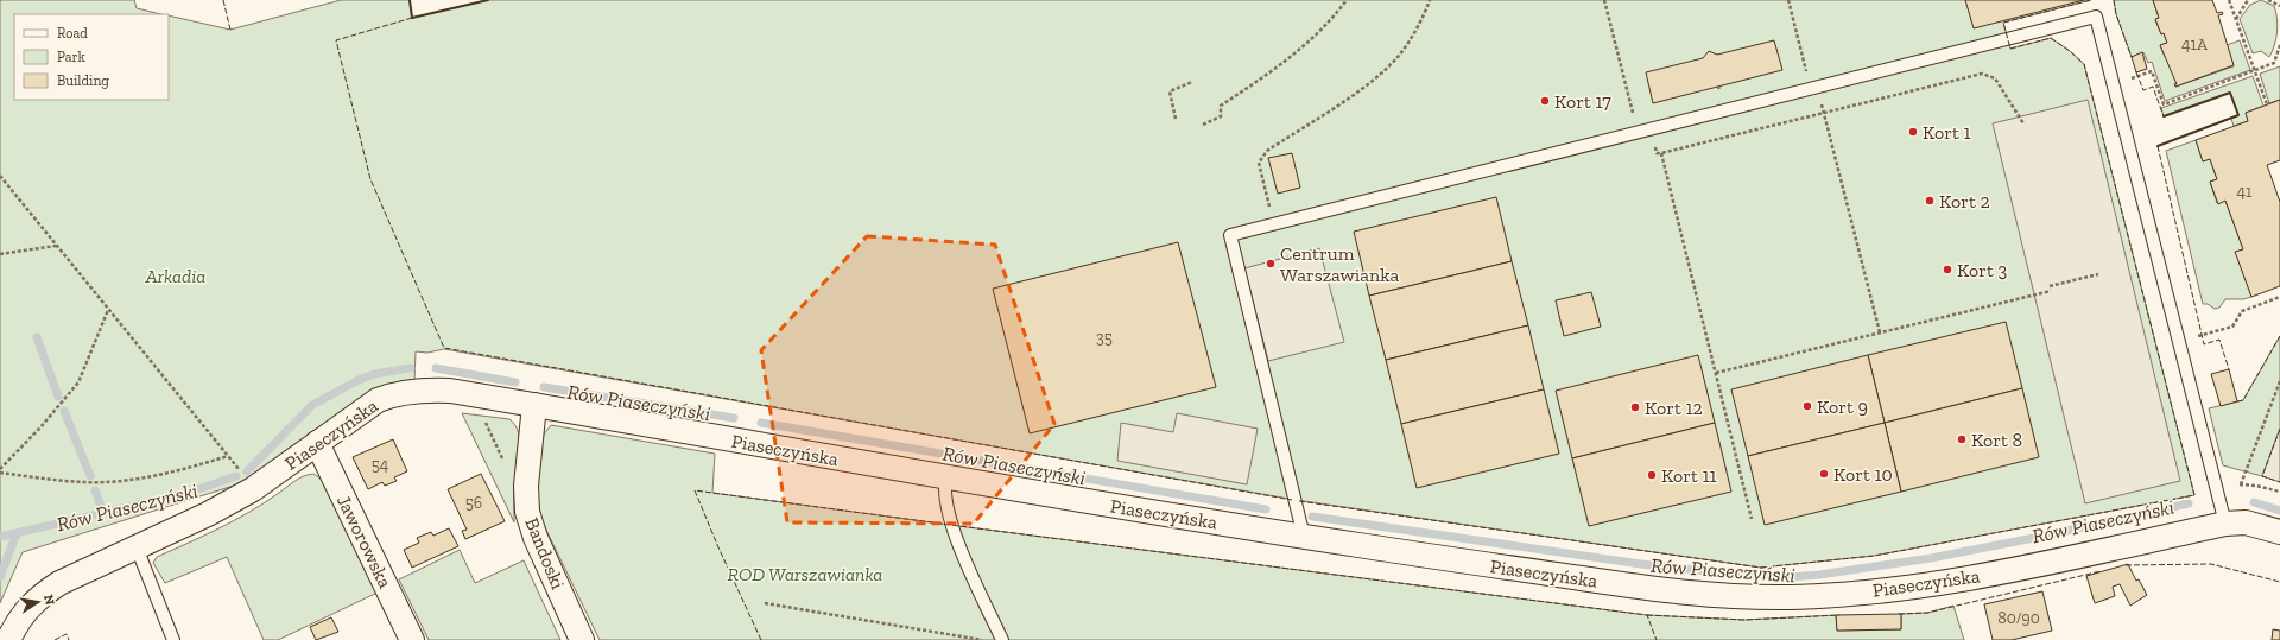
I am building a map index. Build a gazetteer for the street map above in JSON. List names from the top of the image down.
{
  "streets": {
    "street": ["Piaseczyńska", "Jaworowska", "Bandoski"]
  },
  "crossings": [
    ["Piaseczyńska", "Jaworowska"],
    ["Piaseczyńska", "Bandoski"]
  ],
  "water": ["Rów Piaseczyński"],
  "parks": ["Arkadia", "ROD Warszawianka"],
  "places": [
    "Kort 17",
    "Kort 1",
    "Kort 2",
    "Centrum Warszawianka",
    "Kort 3",
    "Kort 9",
    "Kort 12",
    "Kort 8",
    "Kort 10",
    "Kort 11"
  ],
  "house_numbers": [
    "41A",
    "41",
    "35",
    "54",
    "56",
    "80/90"
  ],
  "legend": ["Road", "Park", "Building"],
  "north": "right"
}
